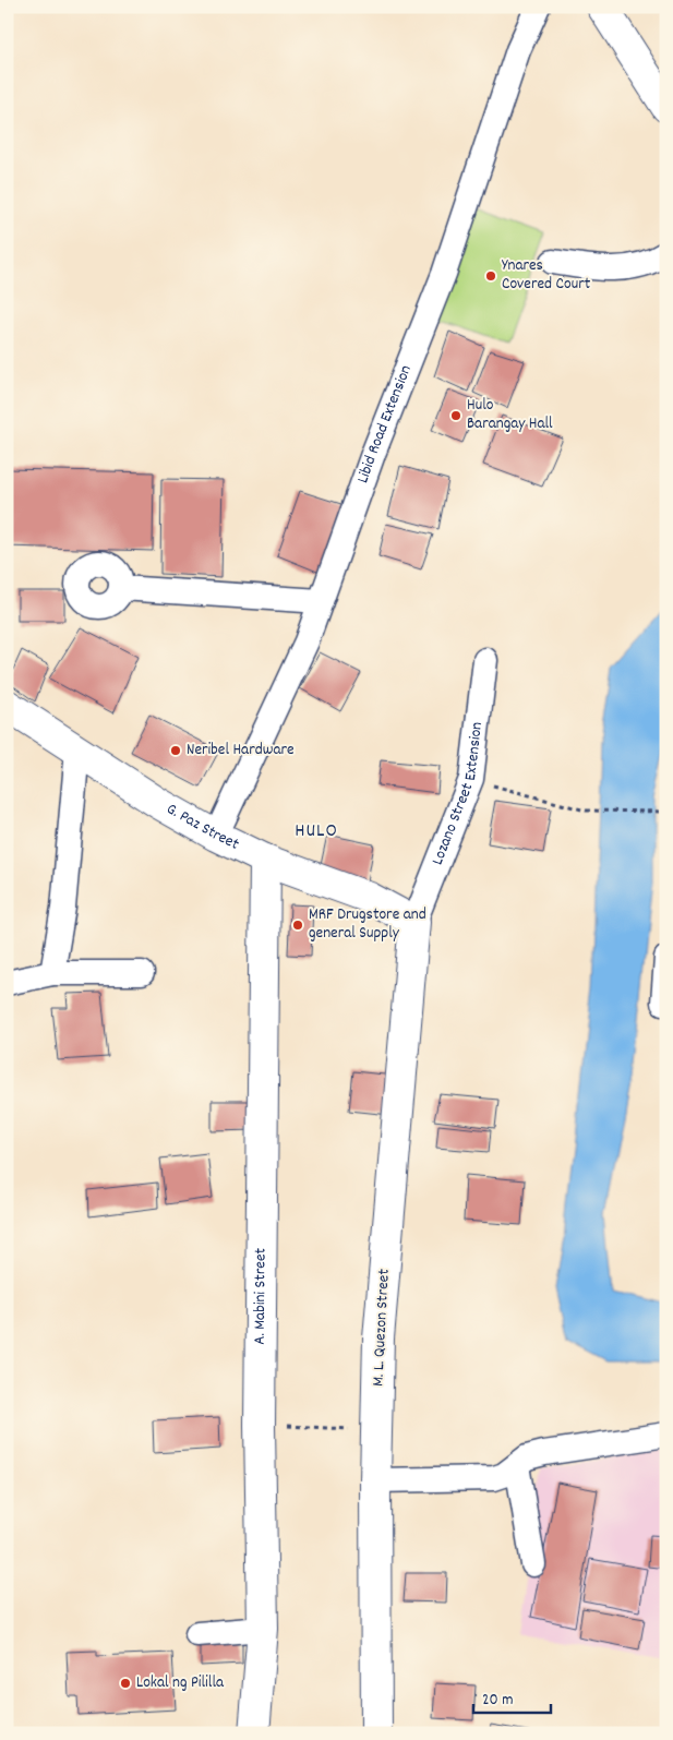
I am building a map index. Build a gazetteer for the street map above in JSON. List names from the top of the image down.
{
  "streets": {
    "main road": ["G. Paz Street", "A. Mabini Street", "M. L. Quezon Street"],
    "street": ["Libid Road Extension", "Lozano Street Extension"]
  },
  "crossings": [
    ["Libid Road Extension", "G. Paz Street"],
    ["Lozano Street Extension", "G. Paz Street"],
    ["Lozano Street Extension", "M. L. Quezon Street"],
    ["G. Paz Street", "A. Mabini Street"],
    ["G. Paz Street", "M. L. Quezon Street"]
  ],
  "districts": ["HULO"],
  "places": [
    "Ynares Covered Court",
    "Hulo Barangay Hall",
    "Neribel Hardware",
    "MRF Drugstore and general Supply",
    "Lokal ng Pililla"
  ],
  "scale_bar": "20 m"
}
